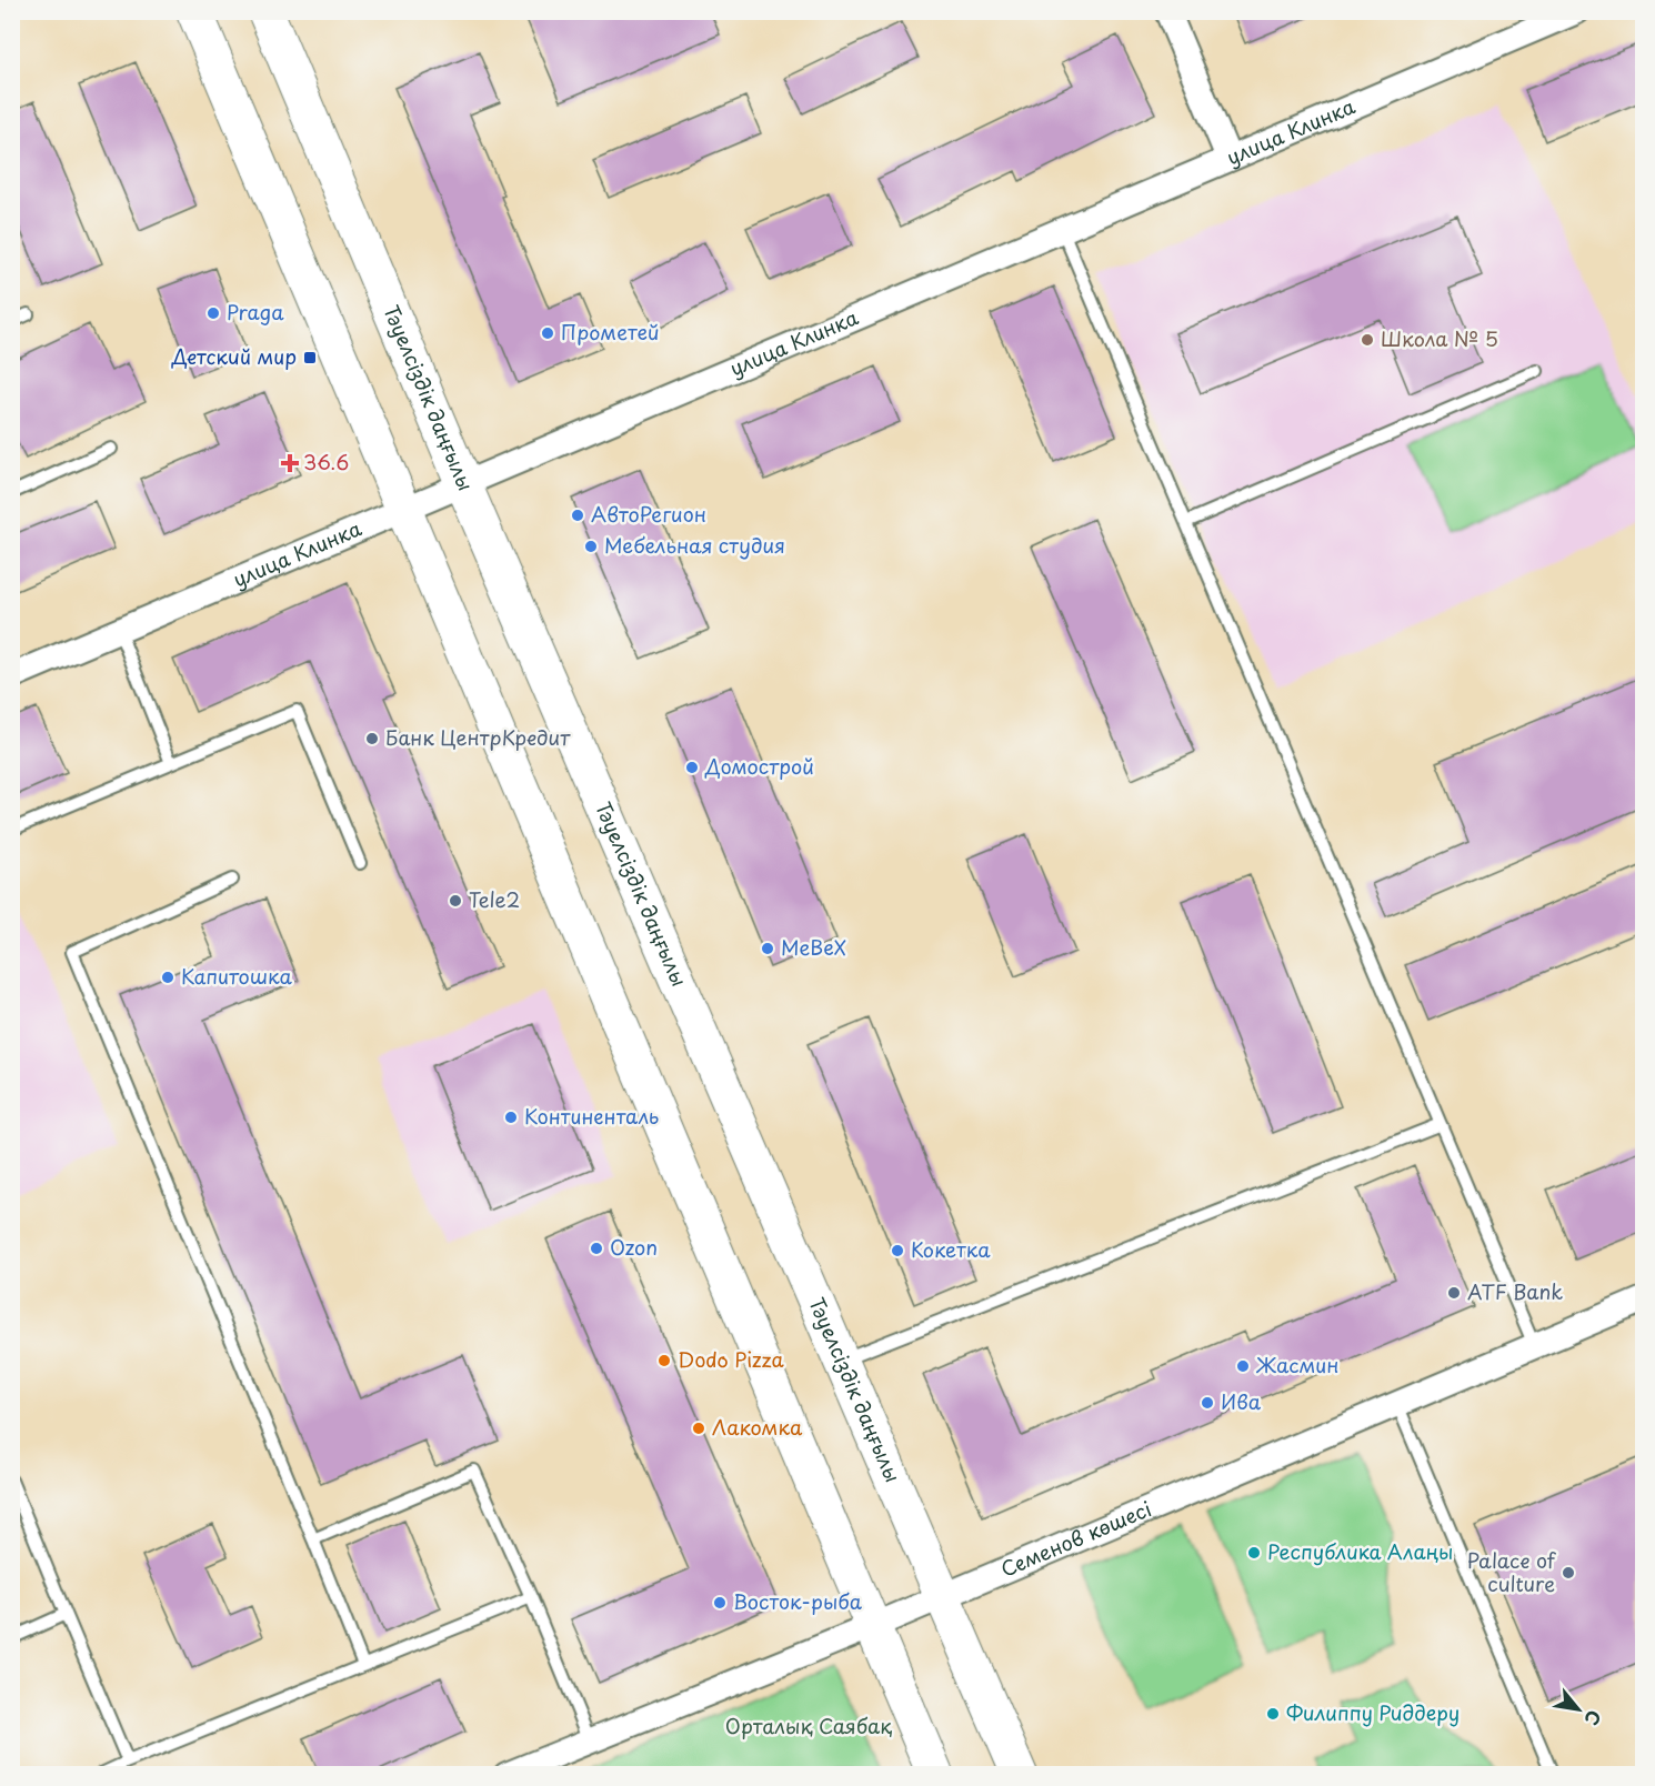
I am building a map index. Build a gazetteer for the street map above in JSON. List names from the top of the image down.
{
  "streets": {
    "street": ["улица Клинка", "Тәуелсіздік даңғылы", "Семенов көшесі"]
  },
  "crossings": [
    ["улица Клинка", "Тәуелсіздік даңғылы"],
    ["Тәуелсіздік даңғылы", "Семенов көшесі"]
  ],
  "parks": ["Орталық Саябақ"],
  "places": {
    "other": [
      "Praga",
      "Прометей",
      "Школа № 5",
      "АвтоРегион",
      "Мебельная студия",
      "Банк ЦентрКредит",
      "Домострой",
      "Tele2",
      "MeBeX",
      "Капитошка",
      "Континенталь",
      "Ozon",
      "Кокетка",
      "ATF Bank",
      "Dodo Pizza",
      "Жасмин",
      "Ива",
      "Лакомка",
      "Республика Алаңы",
      "Palace of culture",
      "Восток-рыба",
      "Филиппу Риддеру"
    ],
    "transit": ["Детский мир"],
    "health": ["36.6"]
  },
  "north": "bottom right"
}
